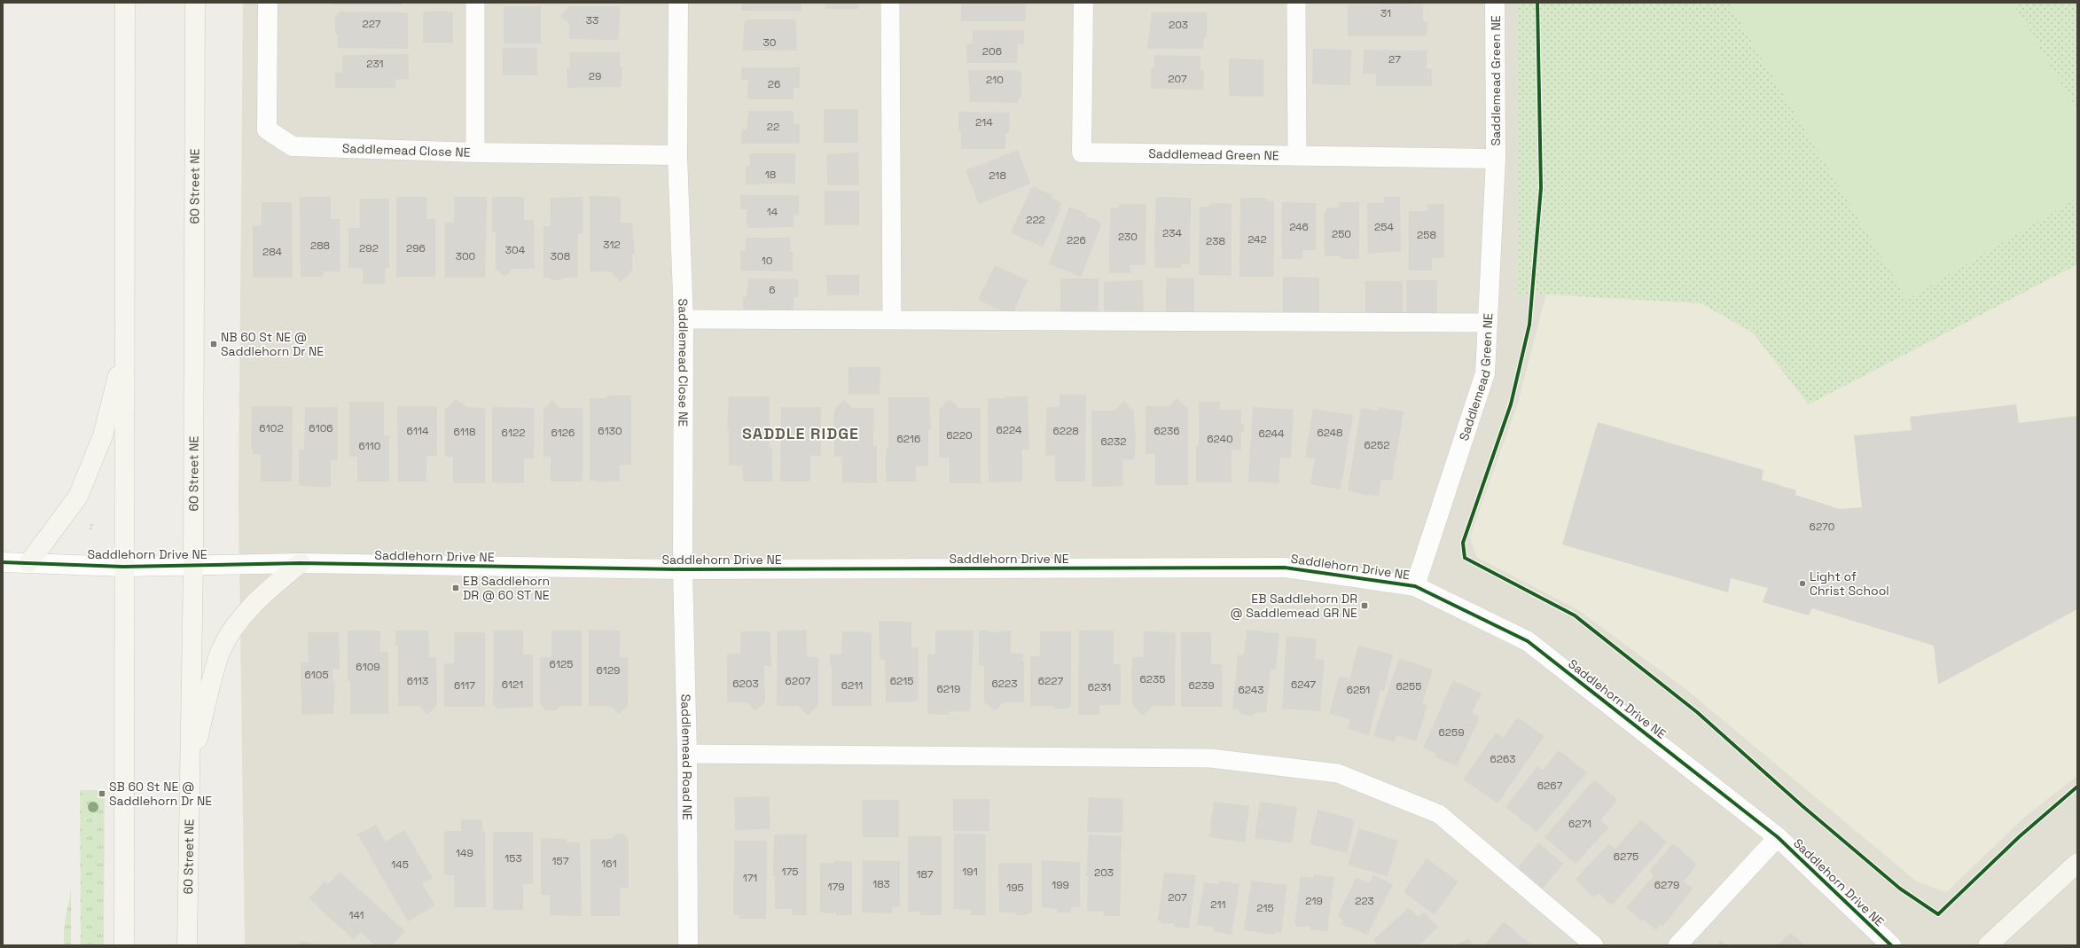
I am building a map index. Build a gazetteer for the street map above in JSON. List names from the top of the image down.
{
  "streets": {
    "main road": ["60 Street NE"],
    "street": [
      "Saddlemead Green NE",
      "Saddlemead Close NE",
      "Saddlehorn Drive NE",
      "Saddlemead Road NE"
    ]
  },
  "crossings": [
    ["Saddlemead Green NE", "Saddlehorn Drive NE"],
    ["Saddlemead Close NE", "Saddlehorn Drive NE"],
    ["Saddlemead Close NE", "Saddlemead Road NE"],
    ["60 Street NE", "Saddlehorn Drive NE"],
    ["Saddlehorn Drive NE", "Saddlemead Road NE"]
  ],
  "districts": ["SADDLE RIDGE"],
  "places": {
    "transit": [
      "NB 60 St NE @ Saddlehorn Dr NE",
      "EB Saddlehorn DR @ 60 ST NE",
      "EB Saddlehorn DR @ Saddlemead GR NE",
      "SB 60 St NE @ Saddlehorn Dr NE"
    ],
    "other": ["Light of Christ School"]
  },
  "house_numbers": [
    "31",
    "33",
    "227",
    "203",
    "30",
    "206",
    "27",
    "231",
    "29",
    "207",
    "210",
    "26",
    "214",
    "22",
    "18",
    "218",
    "14",
    "222",
    "246",
    "254",
    "234",
    "250",
    "258",
    "230",
    "242",
    "226",
    "238",
    "312",
    "288",
    "292",
    "296",
    "304",
    "284",
    "300",
    "308",
    "10",
    "6",
    "6102",
    "6106",
    "6224",
    "6114",
    "6130",
    "6228",
    "6236",
    "6118",
    "6122",
    "6126",
    "6248",
    "6244",
    "6220",
    "6216",
    "6240",
    "6232",
    "6252",
    "6110",
    "6270",
    "6125",
    "6109",
    "6129",
    "6105",
    "6235",
    "6113",
    "6207",
    "6215",
    "6227",
    "6203",
    "6223",
    "6121",
    "6247",
    "6117",
    "6211",
    "6239",
    "6255",
    "6231",
    "6219",
    "6243",
    "6251",
    "6259",
    "6263",
    "6267",
    "6271",
    "149",
    "6275",
    "153",
    "157",
    "161",
    "145",
    "175",
    "191",
    "203",
    "187",
    "171",
    "183",
    "199",
    "6279",
    "179",
    "195",
    "207",
    "219",
    "223",
    "211",
    "215",
    "141"
  ]
}
